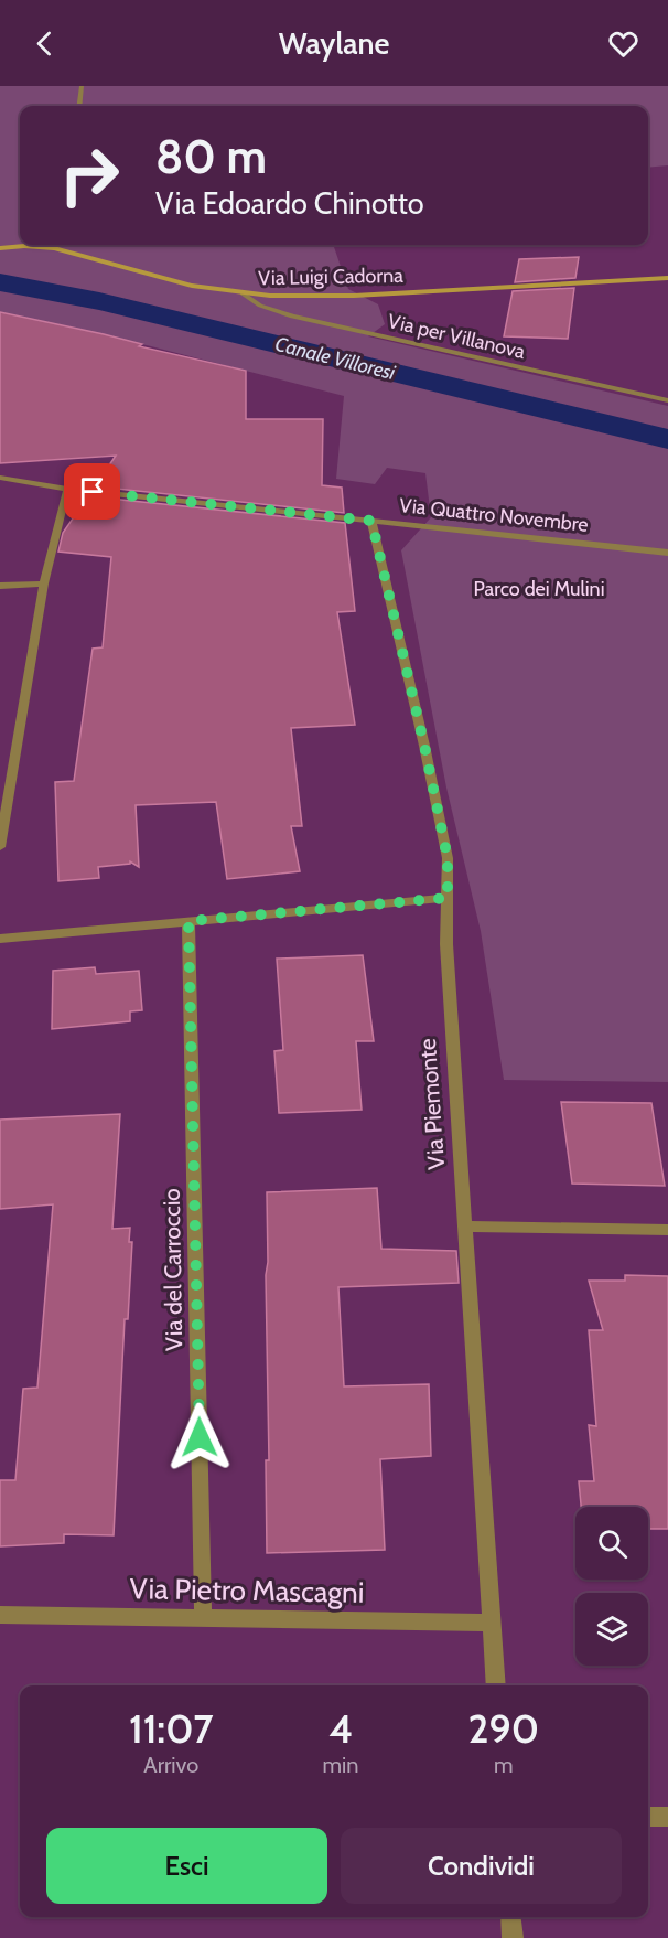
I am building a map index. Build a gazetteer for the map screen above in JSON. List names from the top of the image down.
{
  "streets": {
    "street": [
      "Via Luigi Cadorna",
      "Via per Villanova",
      "Via Quattro Novembre",
      "Via Piemonte",
      "Via del Carroccio",
      "Via Pietro Mascagni"
    ]
  },
  "crossings": [
    ["Via Luigi Cadorna", "Via per Villanova"],
    ["Via Quattro Novembre", "Via Piemonte"],
    ["Via Piemonte", "Via Pietro Mascagni"],
    ["Via del Carroccio", "Via Pietro Mascagni"]
  ],
  "water": ["Canale Villoresi"],
  "parks": ["Parco dei Mulini"],
  "page": {
    "header": "Waylane",
    "turn": ["80 m", "Via Edoardo Chinotto"],
    "eta": [
      "11:07",
      "Arrivo",
      "4",
      "min",
      "290",
      "m"
    ],
    "buttons": ["Esci", "Condividi"]
  }
}
